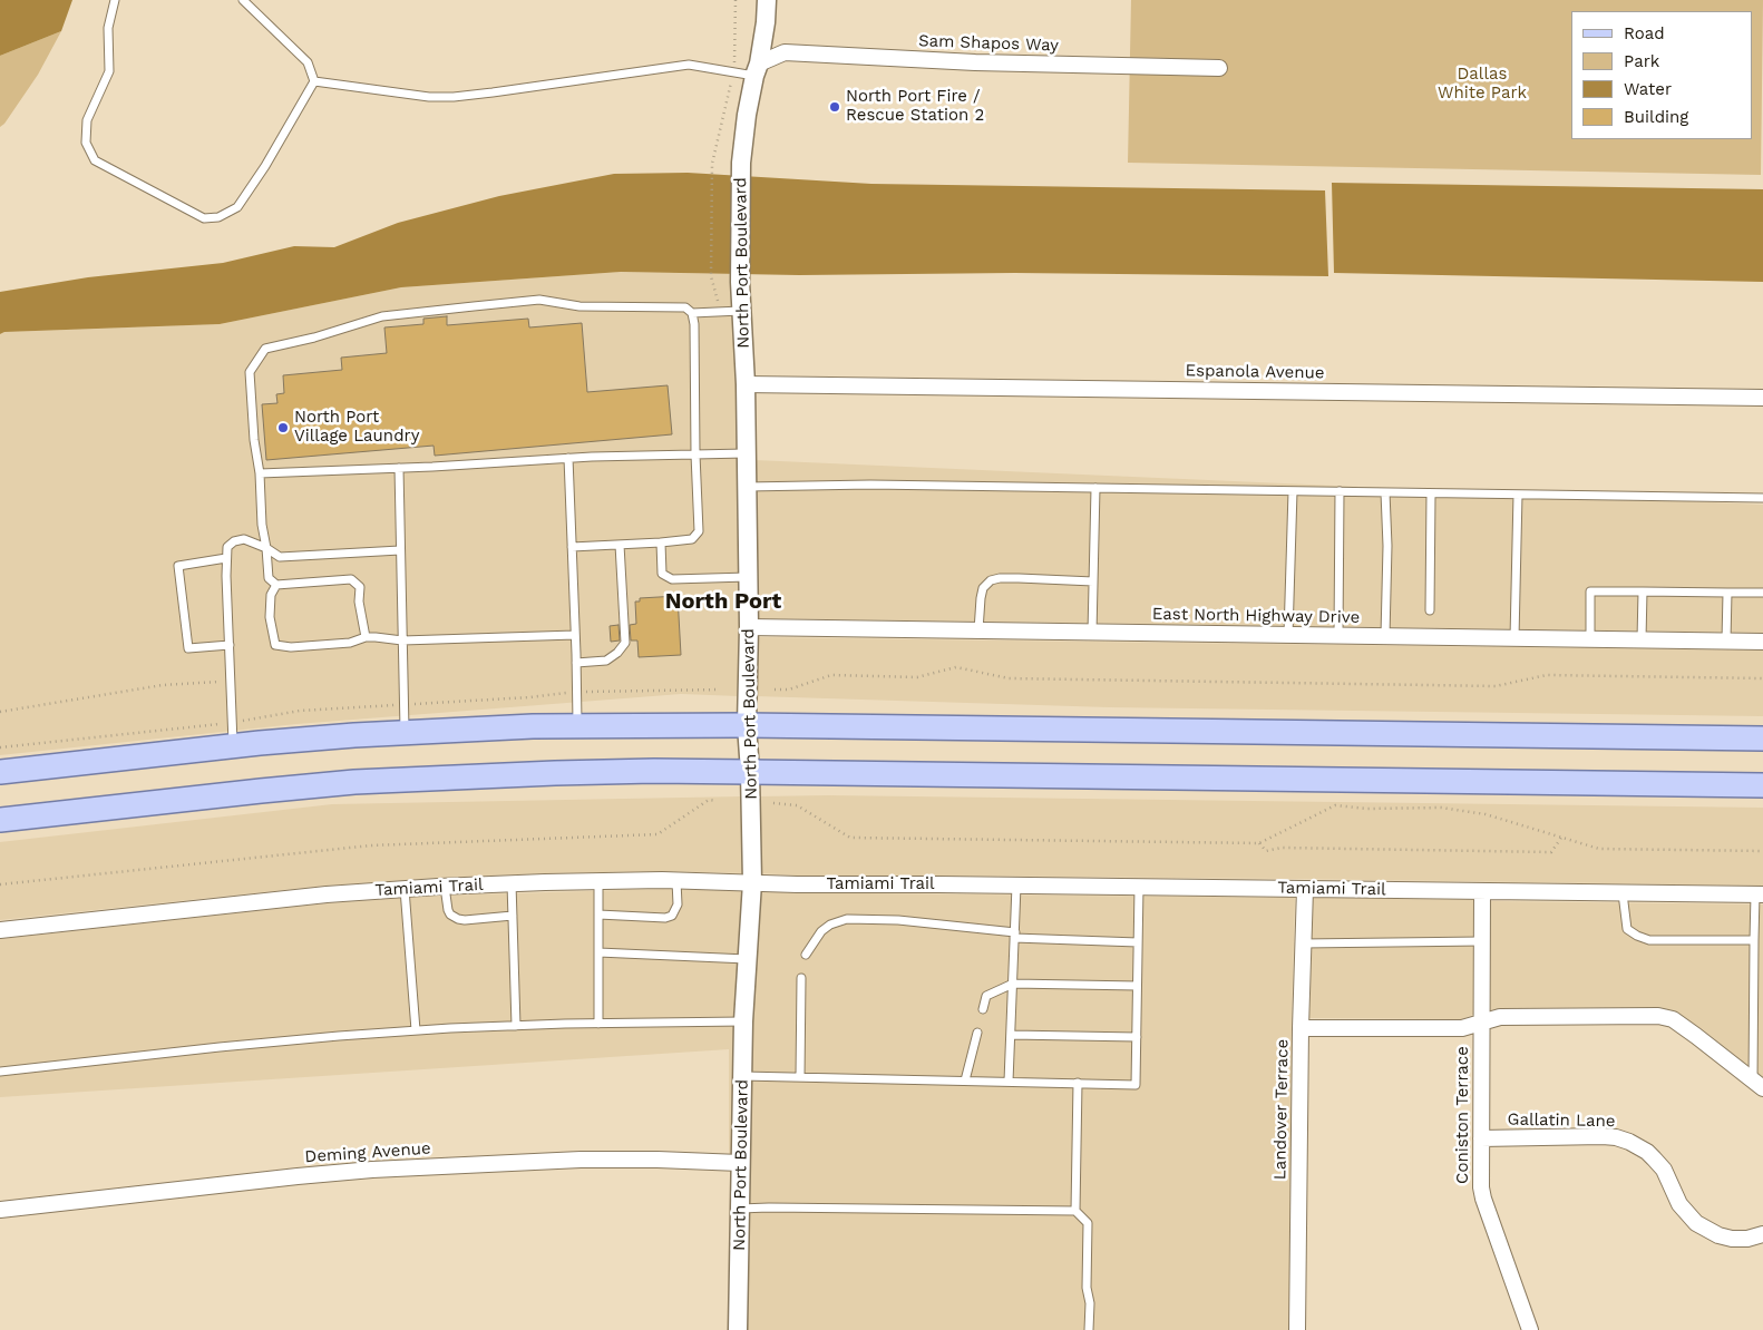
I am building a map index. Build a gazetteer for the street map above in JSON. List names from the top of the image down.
{
  "streets": {
    "street": [
      "Sam Shapos Way",
      "North Port Boulevard",
      "Espanola Avenue",
      "East North Highway Drive",
      "Tamiami Trail",
      "Landover Terrace",
      "Coniston Terrace",
      "Gallatin Lane",
      "Deming Avenue"
    ]
  },
  "crossings": [
    ["Sam Shapos Way", "North Port Boulevard"],
    ["North Port Boulevard", "Espanola Avenue"],
    ["North Port Boulevard", "East North Highway Drive"],
    ["North Port Boulevard", "Tamiami Trail"],
    ["North Port Boulevard", "Deming Avenue"],
    ["Tamiami Trail", "Landover Terrace"],
    ["Tamiami Trail", "Coniston Terrace"],
    ["Coniston Terrace", "Gallatin Lane"]
  ],
  "districts": ["North Port"],
  "parks": ["Dallas White Park"],
  "places": ["North Port Fire / Rescue Station 2", "North Port Village Laundry"],
  "legend": [
    "Road",
    "Park",
    "Water",
    "Building"
  ]
}
